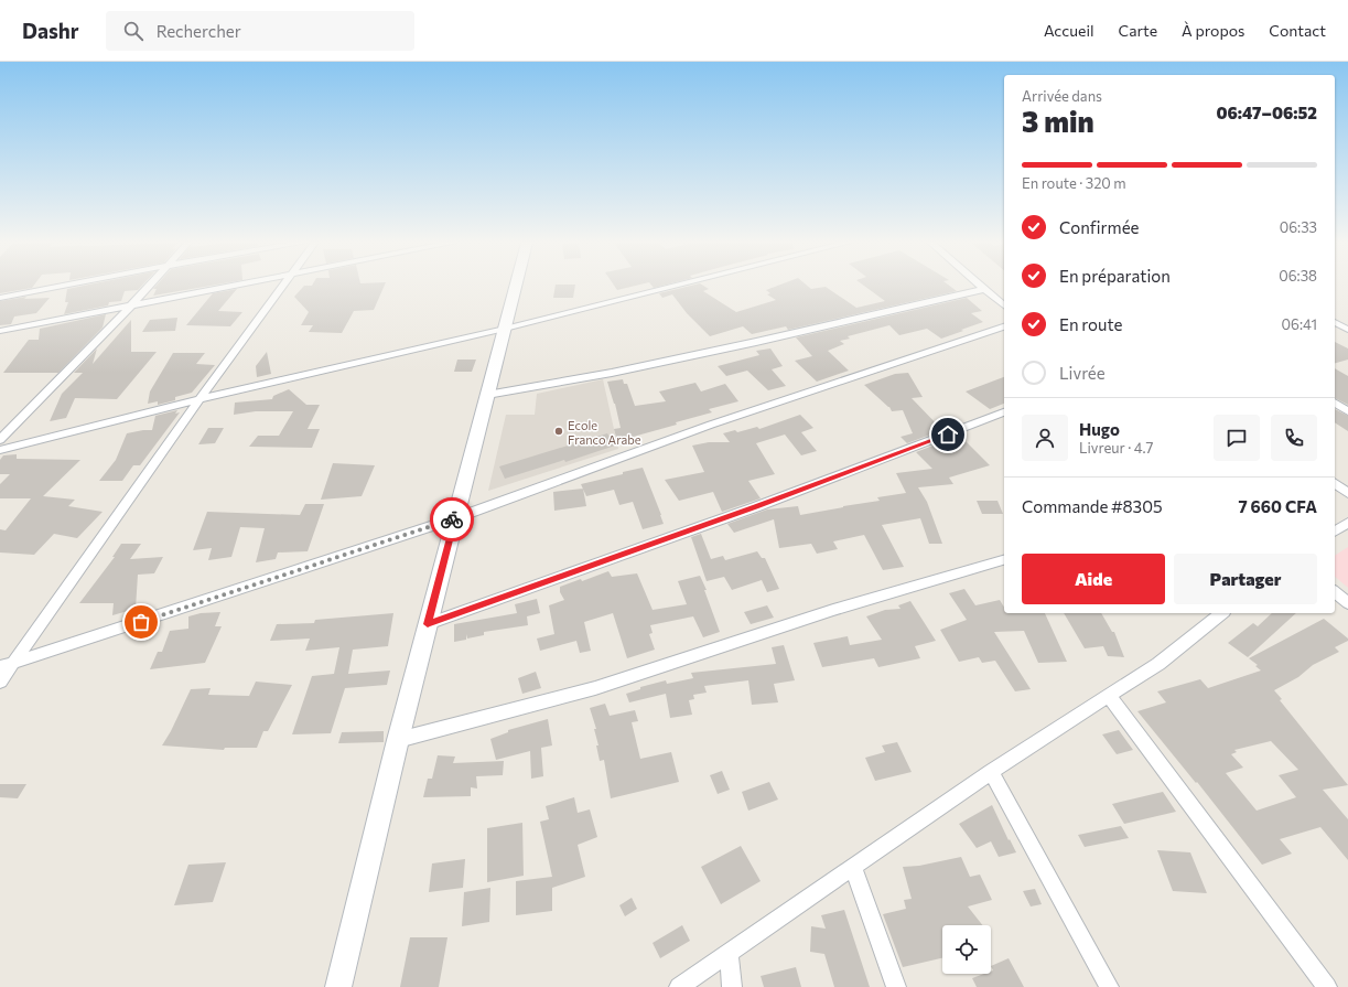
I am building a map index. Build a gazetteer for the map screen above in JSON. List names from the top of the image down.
{
  "places": ["Ecole Franco Arabe"],
  "page": {
    "header": "Dashr",
    "search": "Rechercher",
    "nav": [
      "Accueil",
      "Carte",
      "À propos",
      "Contact"
    ],
    "heading": ["3 min", "Arrivée dans", "06:47–06:52"],
    "panel": [
      "Hugo",
      "Livreur · 4.7",
      "Commande #8305",
      "7 660 CFA"
    ],
    "bar": "En route · 320 m",
    "list": [
      ["Confirmée", "06:33"],
      ["En préparation", "06:38"],
      ["En route", "06:41"],
      "Livrée"
    ],
    "buttons": ["Aide", "Partager"]
  }
}
